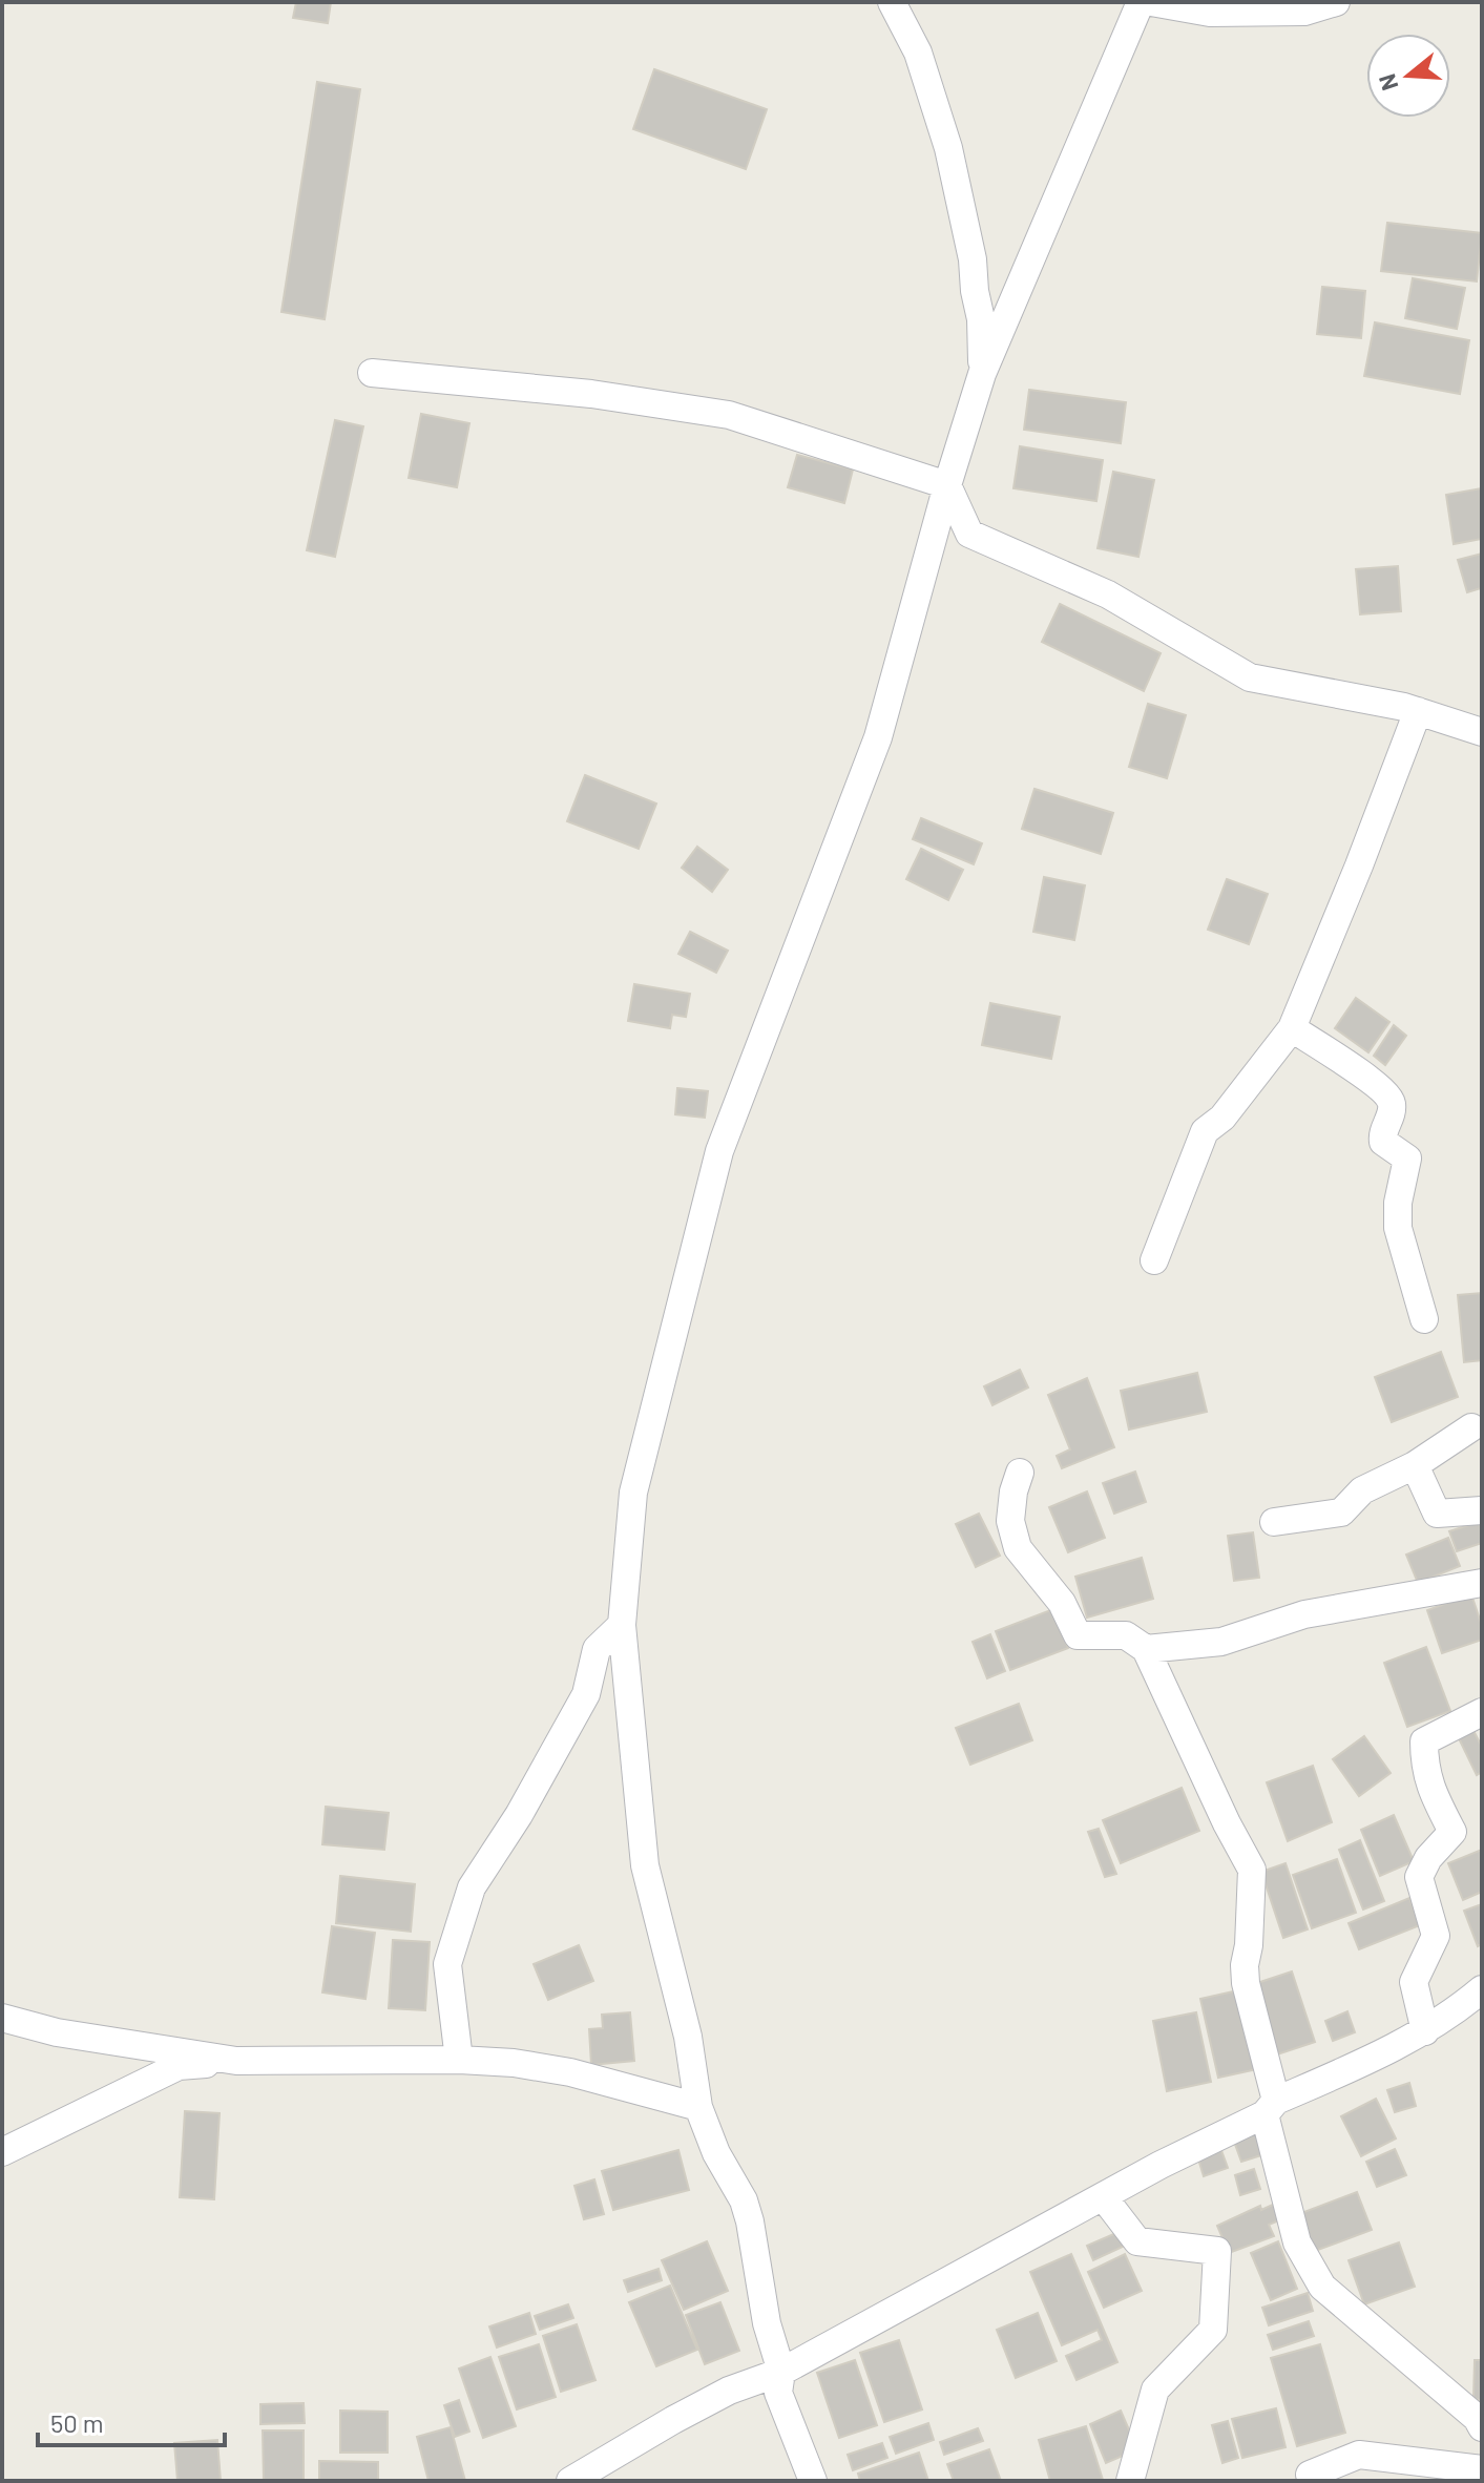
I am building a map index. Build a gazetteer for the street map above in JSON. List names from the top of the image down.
{
  "scale_bar": "50 m",
  "north": "left"
}
